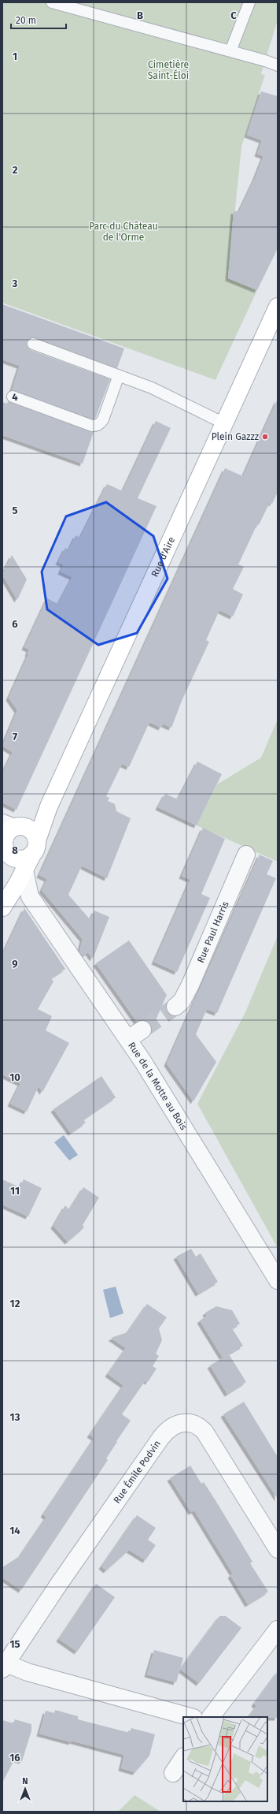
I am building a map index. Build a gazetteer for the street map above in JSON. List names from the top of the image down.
{
  "streets": {
    "main road": ["Rue d'Aire"],
    "street": ["Rue Paul Harris", "Rue de la Motte au Bois", "Rue Émile Podvin"]
  },
  "crossings": [
    ["Rue d'Aire", "Rue de la Motte au Bois"]
  ],
  "parks": ["Cimetière Saint-Éloi", "Parc du Château de l'Orme"],
  "places": ["Plein Gazzz"],
  "scale_bar": "20 m",
  "north": "top",
  "grid": {
    "columns": ["B", "C"],
    "rows": [
      "1",
      "2",
      "3",
      "4",
      "5",
      "6",
      "7",
      "8",
      "9",
      "10",
      "11",
      "12",
      "13",
      "14",
      "15",
      "16"
    ]
  }
}
